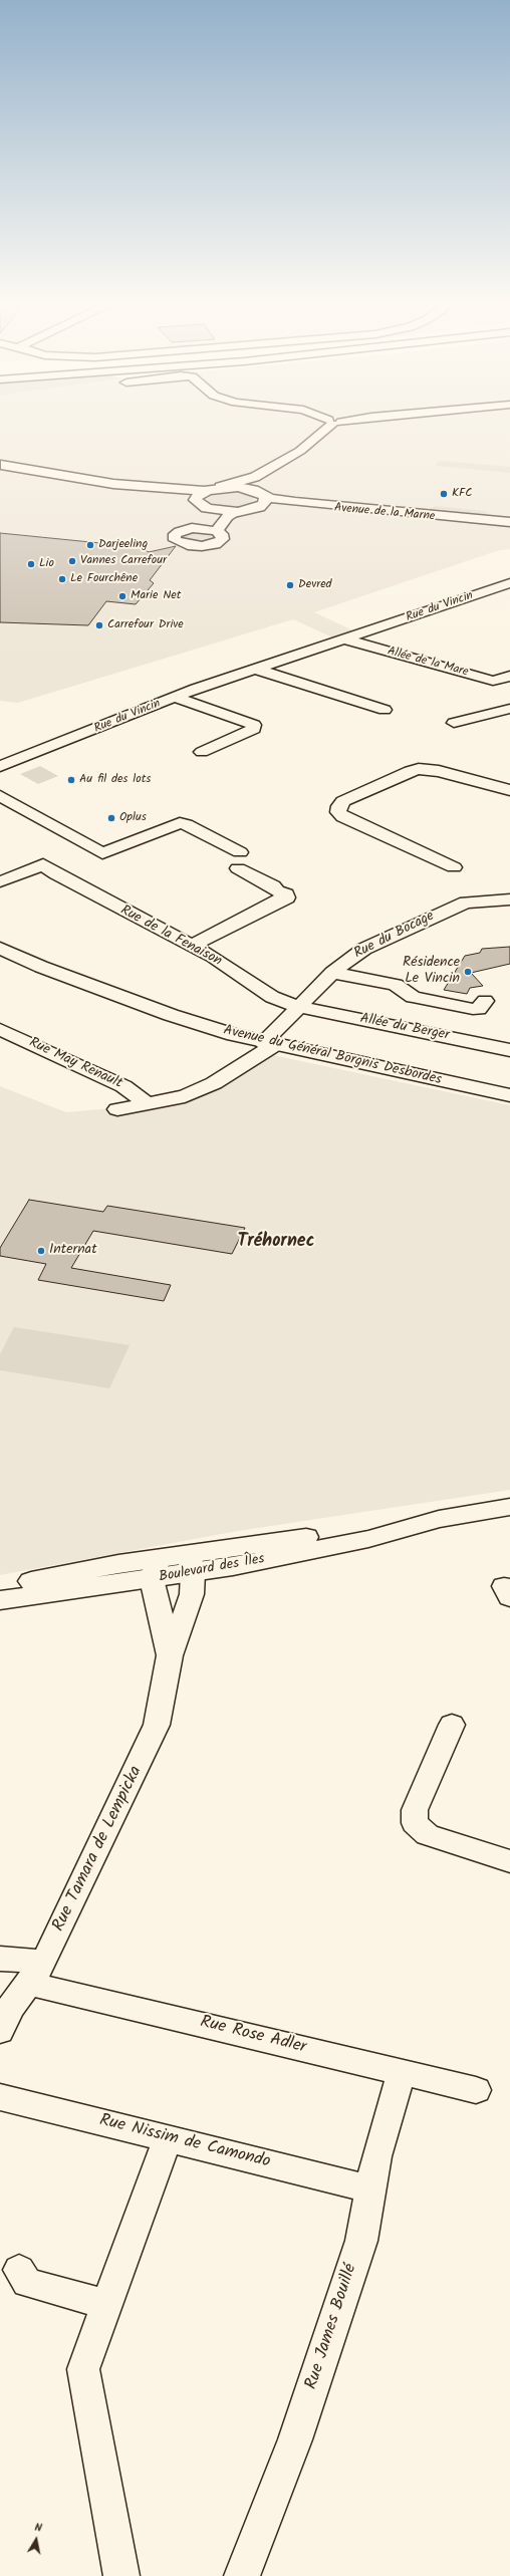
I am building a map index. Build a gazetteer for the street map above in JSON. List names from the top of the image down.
{
  "streets": {
    "main road": ["Avenue de la Marne", "Avenue du Général Borgnis Desbordes", "Boulevard des Îles"],
    "street": [
      "Rue du Vincin",
      "Allée de la Mare",
      "Rue du Bocage",
      "Rue de la Fenaison",
      "Allée du Berger",
      "Rue May Renault",
      "Rue Tamara de Lempicka",
      "Rue Rose Adler",
      "Rue Nissim de Camondo",
      "Rue James Bouillé"
    ]
  },
  "crossings": [
    ["Rue du Vincin", "Allée de la Mare"],
    ["Rue du Bocage", "Rue de la Fenaison"],
    ["Rue du Bocage", "Allée du Berger"],
    ["Rue du Bocage", "Avenue du Général Borgnis Desbordes"],
    ["Rue du Bocage", "Rue May Renault"],
    ["Rue de la Fenaison", "Allée du Berger"],
    ["Boulevard des Îles", "Rue Tamara de Lempicka"],
    ["Rue Tamara de Lempicka", "Rue Rose Adler"],
    ["Rue Rose Adler", "Rue James Bouillé"],
    ["Rue Nissim de Camondo", "Rue James Bouillé"]
  ],
  "districts": ["Tréhornec"],
  "places": [
    "KFC",
    "Darjeeling",
    "Vannes Carrefour",
    "Lio",
    "Le Fourchêne",
    "Devred",
    "Marie Net",
    "Carrefour Drive",
    "Au fil des lots",
    "Oplus",
    "Résidence Le Vincin",
    "Internat"
  ],
  "north": "top"
}
